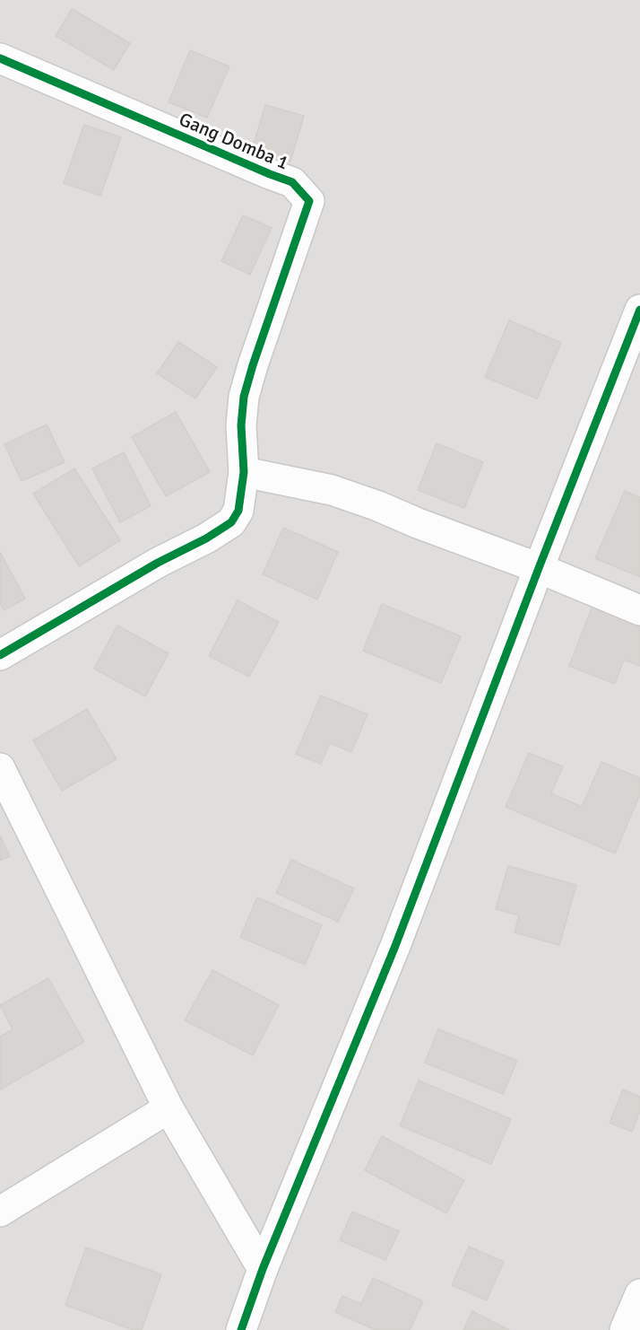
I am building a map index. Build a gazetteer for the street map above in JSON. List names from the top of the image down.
{
  "streets": {
    "street": ["Gang Domba 1"]
  }
}
